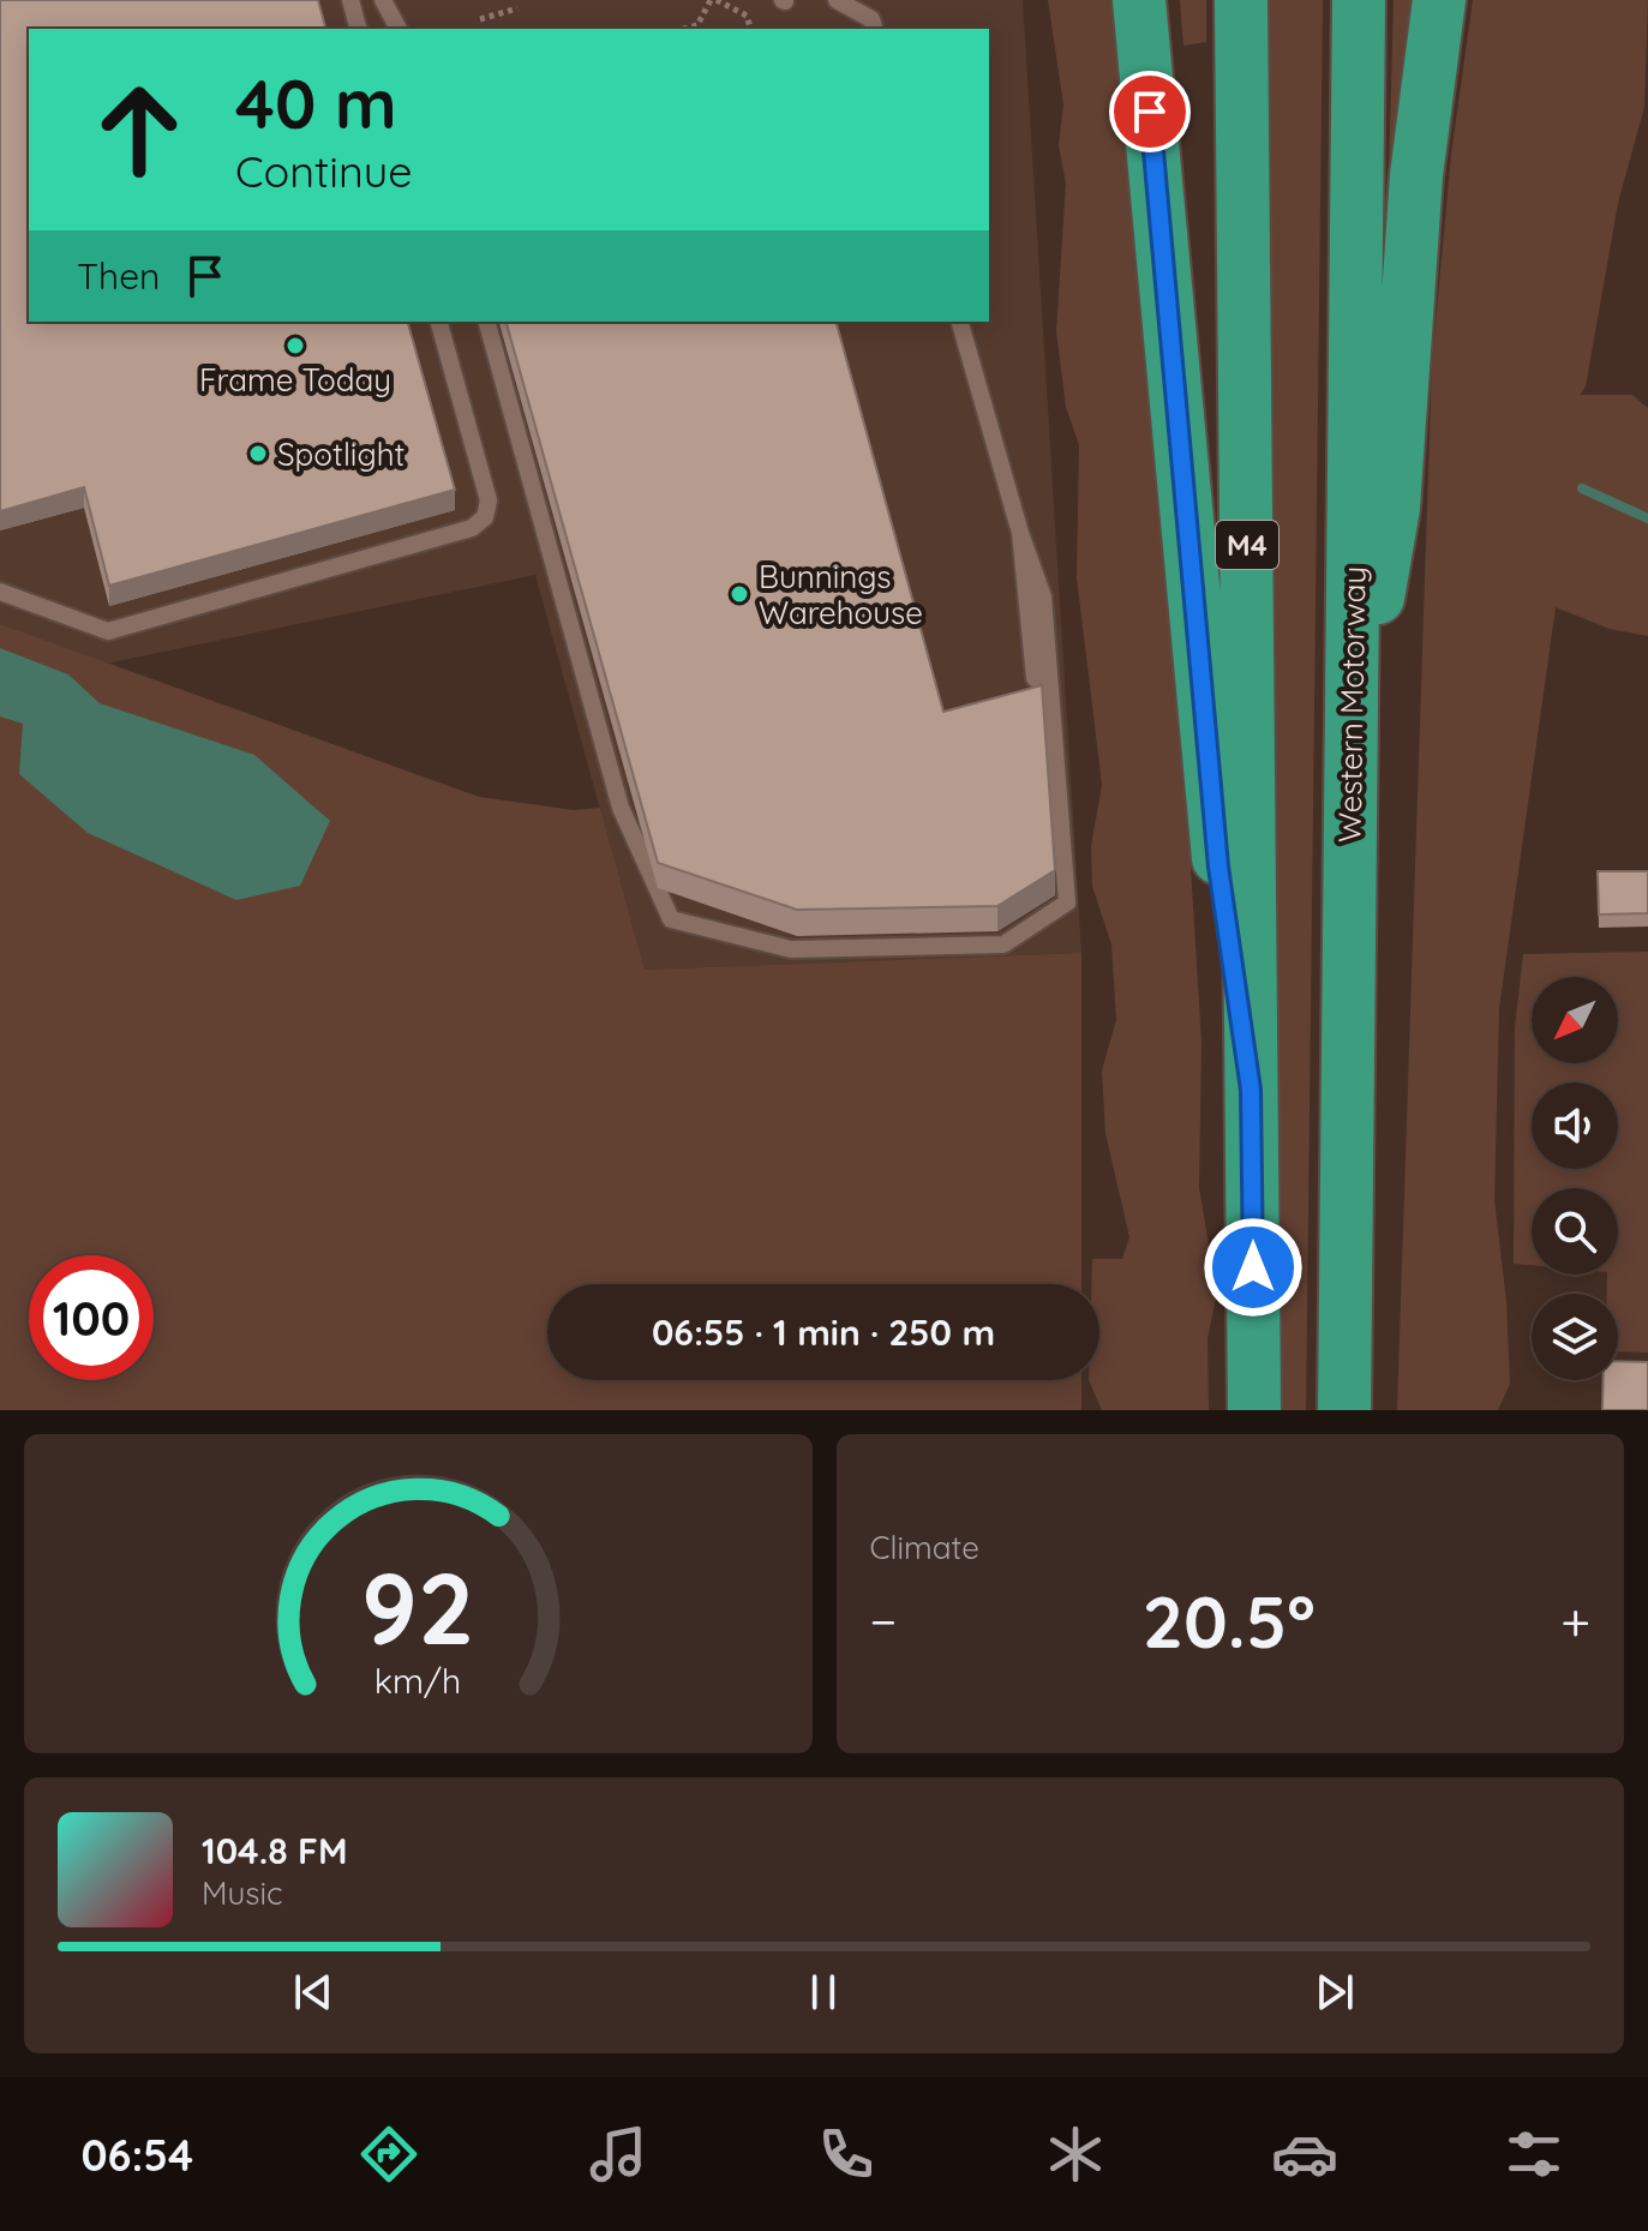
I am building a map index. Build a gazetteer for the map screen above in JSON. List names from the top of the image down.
{
  "streets": {
    "highway": ["M4", "Western Motorway"]
  },
  "places": ["Frame Today", "Spotlight", "Bunnings Warehouse"],
  "north": "bottom left",
  "page": {
    "turn": ["40 m", "Continue"],
    "then": "Then",
    "limit": "100",
    "trip": "06:55 · 1 min · 250 m",
    "tile": "Climate",
    "heat": ["−", "20.5°", "+"],
    "song": ["104.8 FM", "Music"],
    "tabs": "06:54",
    "gauge": ["92", "km/h"]
  }
}
